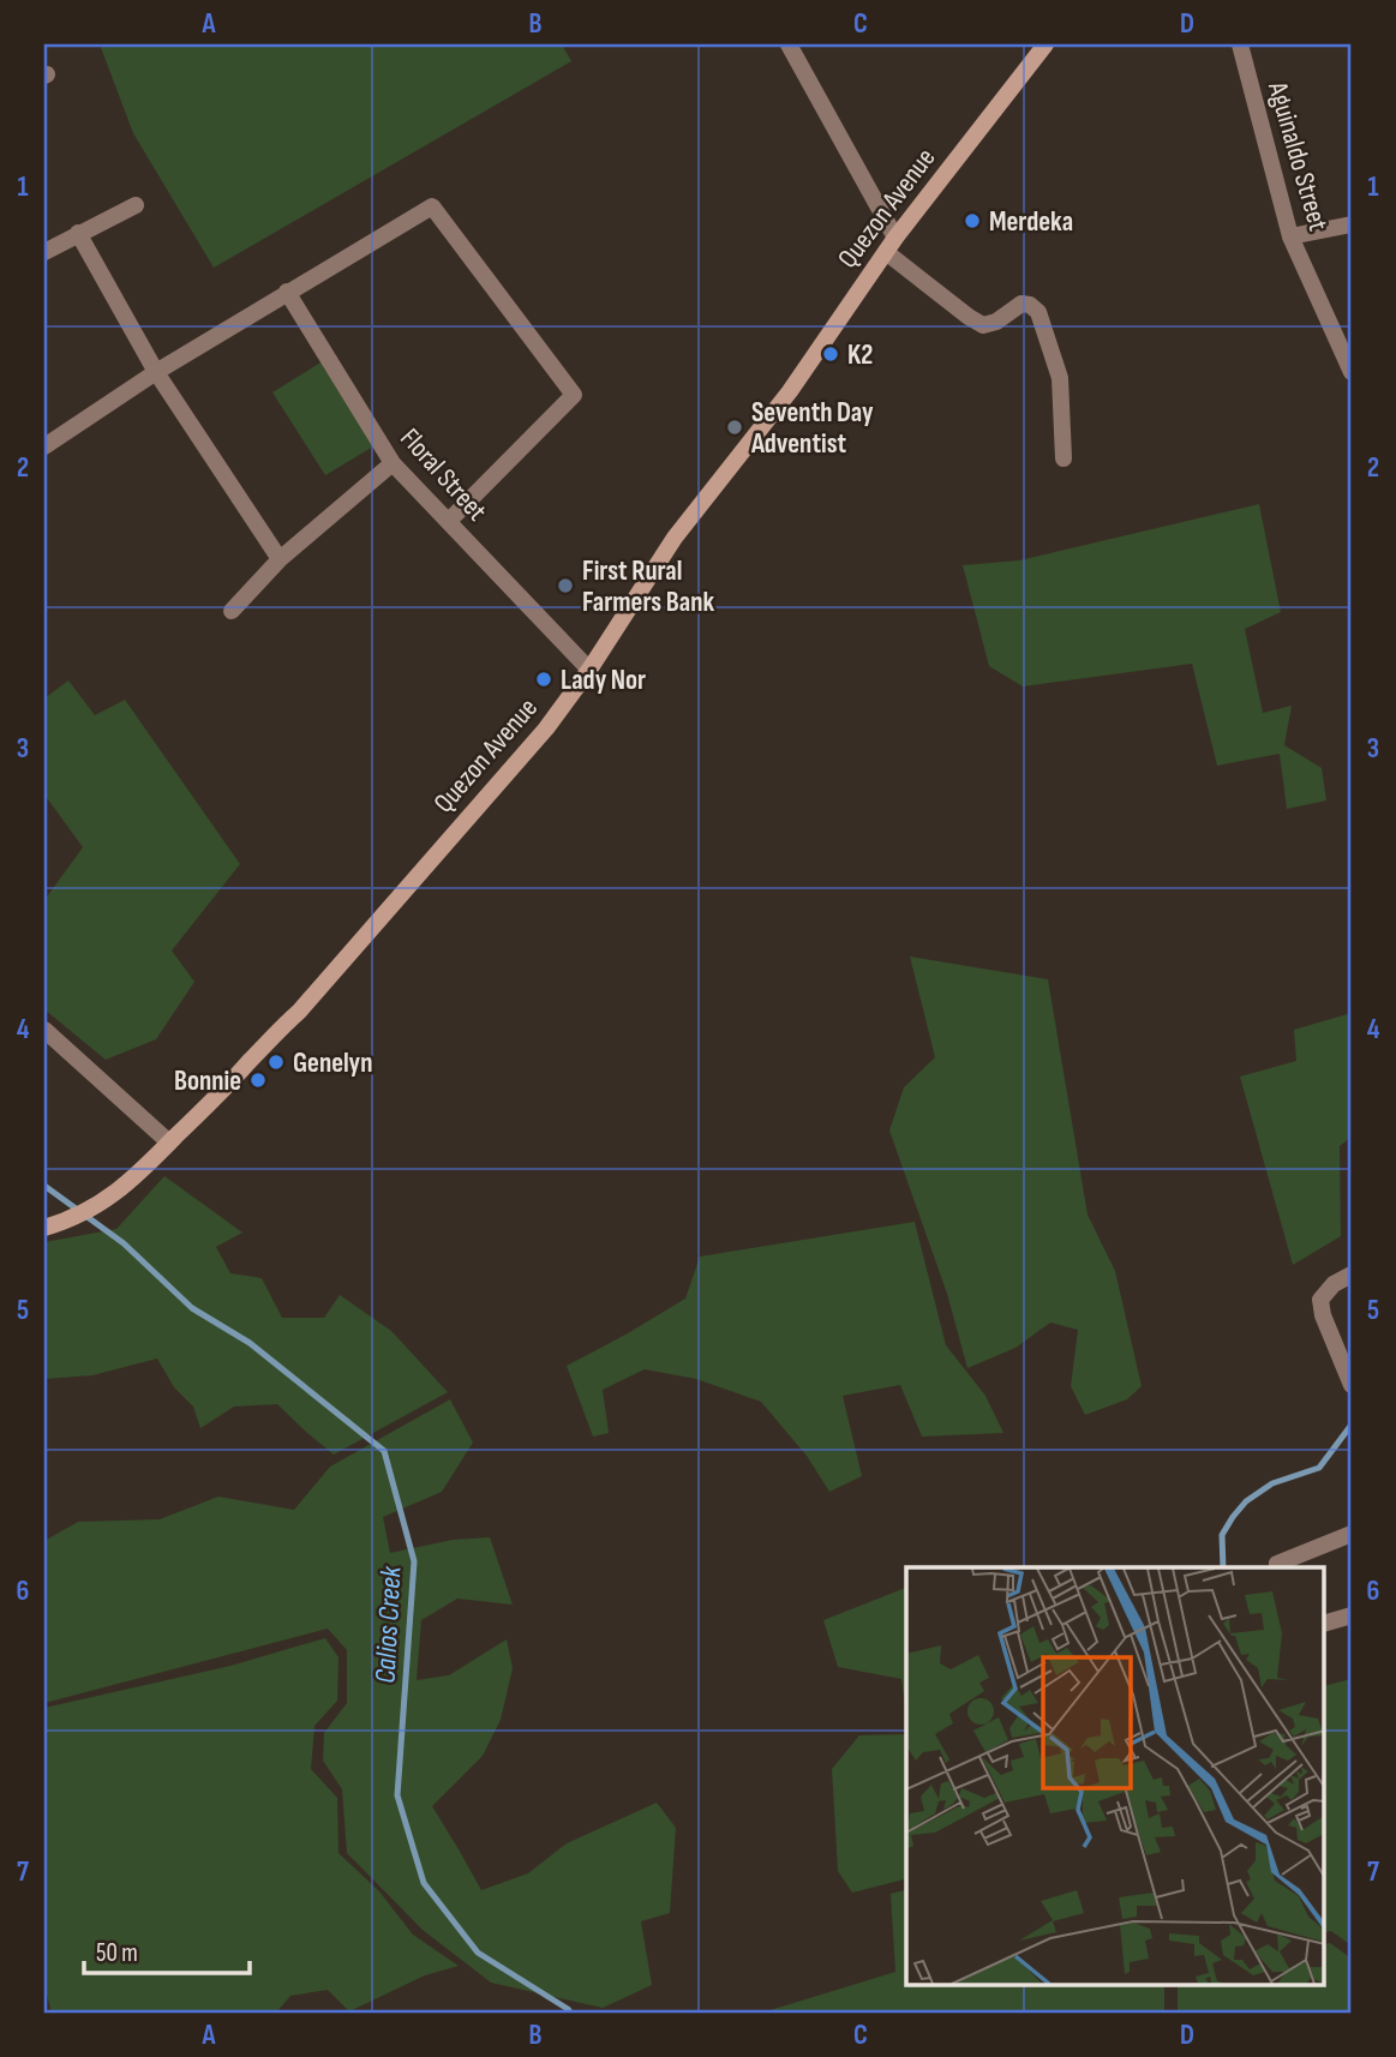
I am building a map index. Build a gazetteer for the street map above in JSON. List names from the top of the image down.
{
  "streets": {
    "main road": ["Quezon Avenue"],
    "street": ["Aguinaldo Street", "Floral Street"]
  },
  "crossings": [
    ["Quezon Avenue", "Floral Street"]
  ],
  "water": ["Calios Creek"],
  "places": [
    "Merdeka",
    "K2",
    "Seventh Day Adventist",
    "First Rural Farmers Bank",
    "Lady Nor",
    "Genelyn",
    "Bonnie"
  ],
  "scale_bar": "50 m",
  "grid": {
    "columns": [
      "A",
      "B",
      "C",
      "D"
    ],
    "rows": [
      "1",
      "2",
      "3",
      "4",
      "5",
      "6",
      "7"
    ]
  }
}
